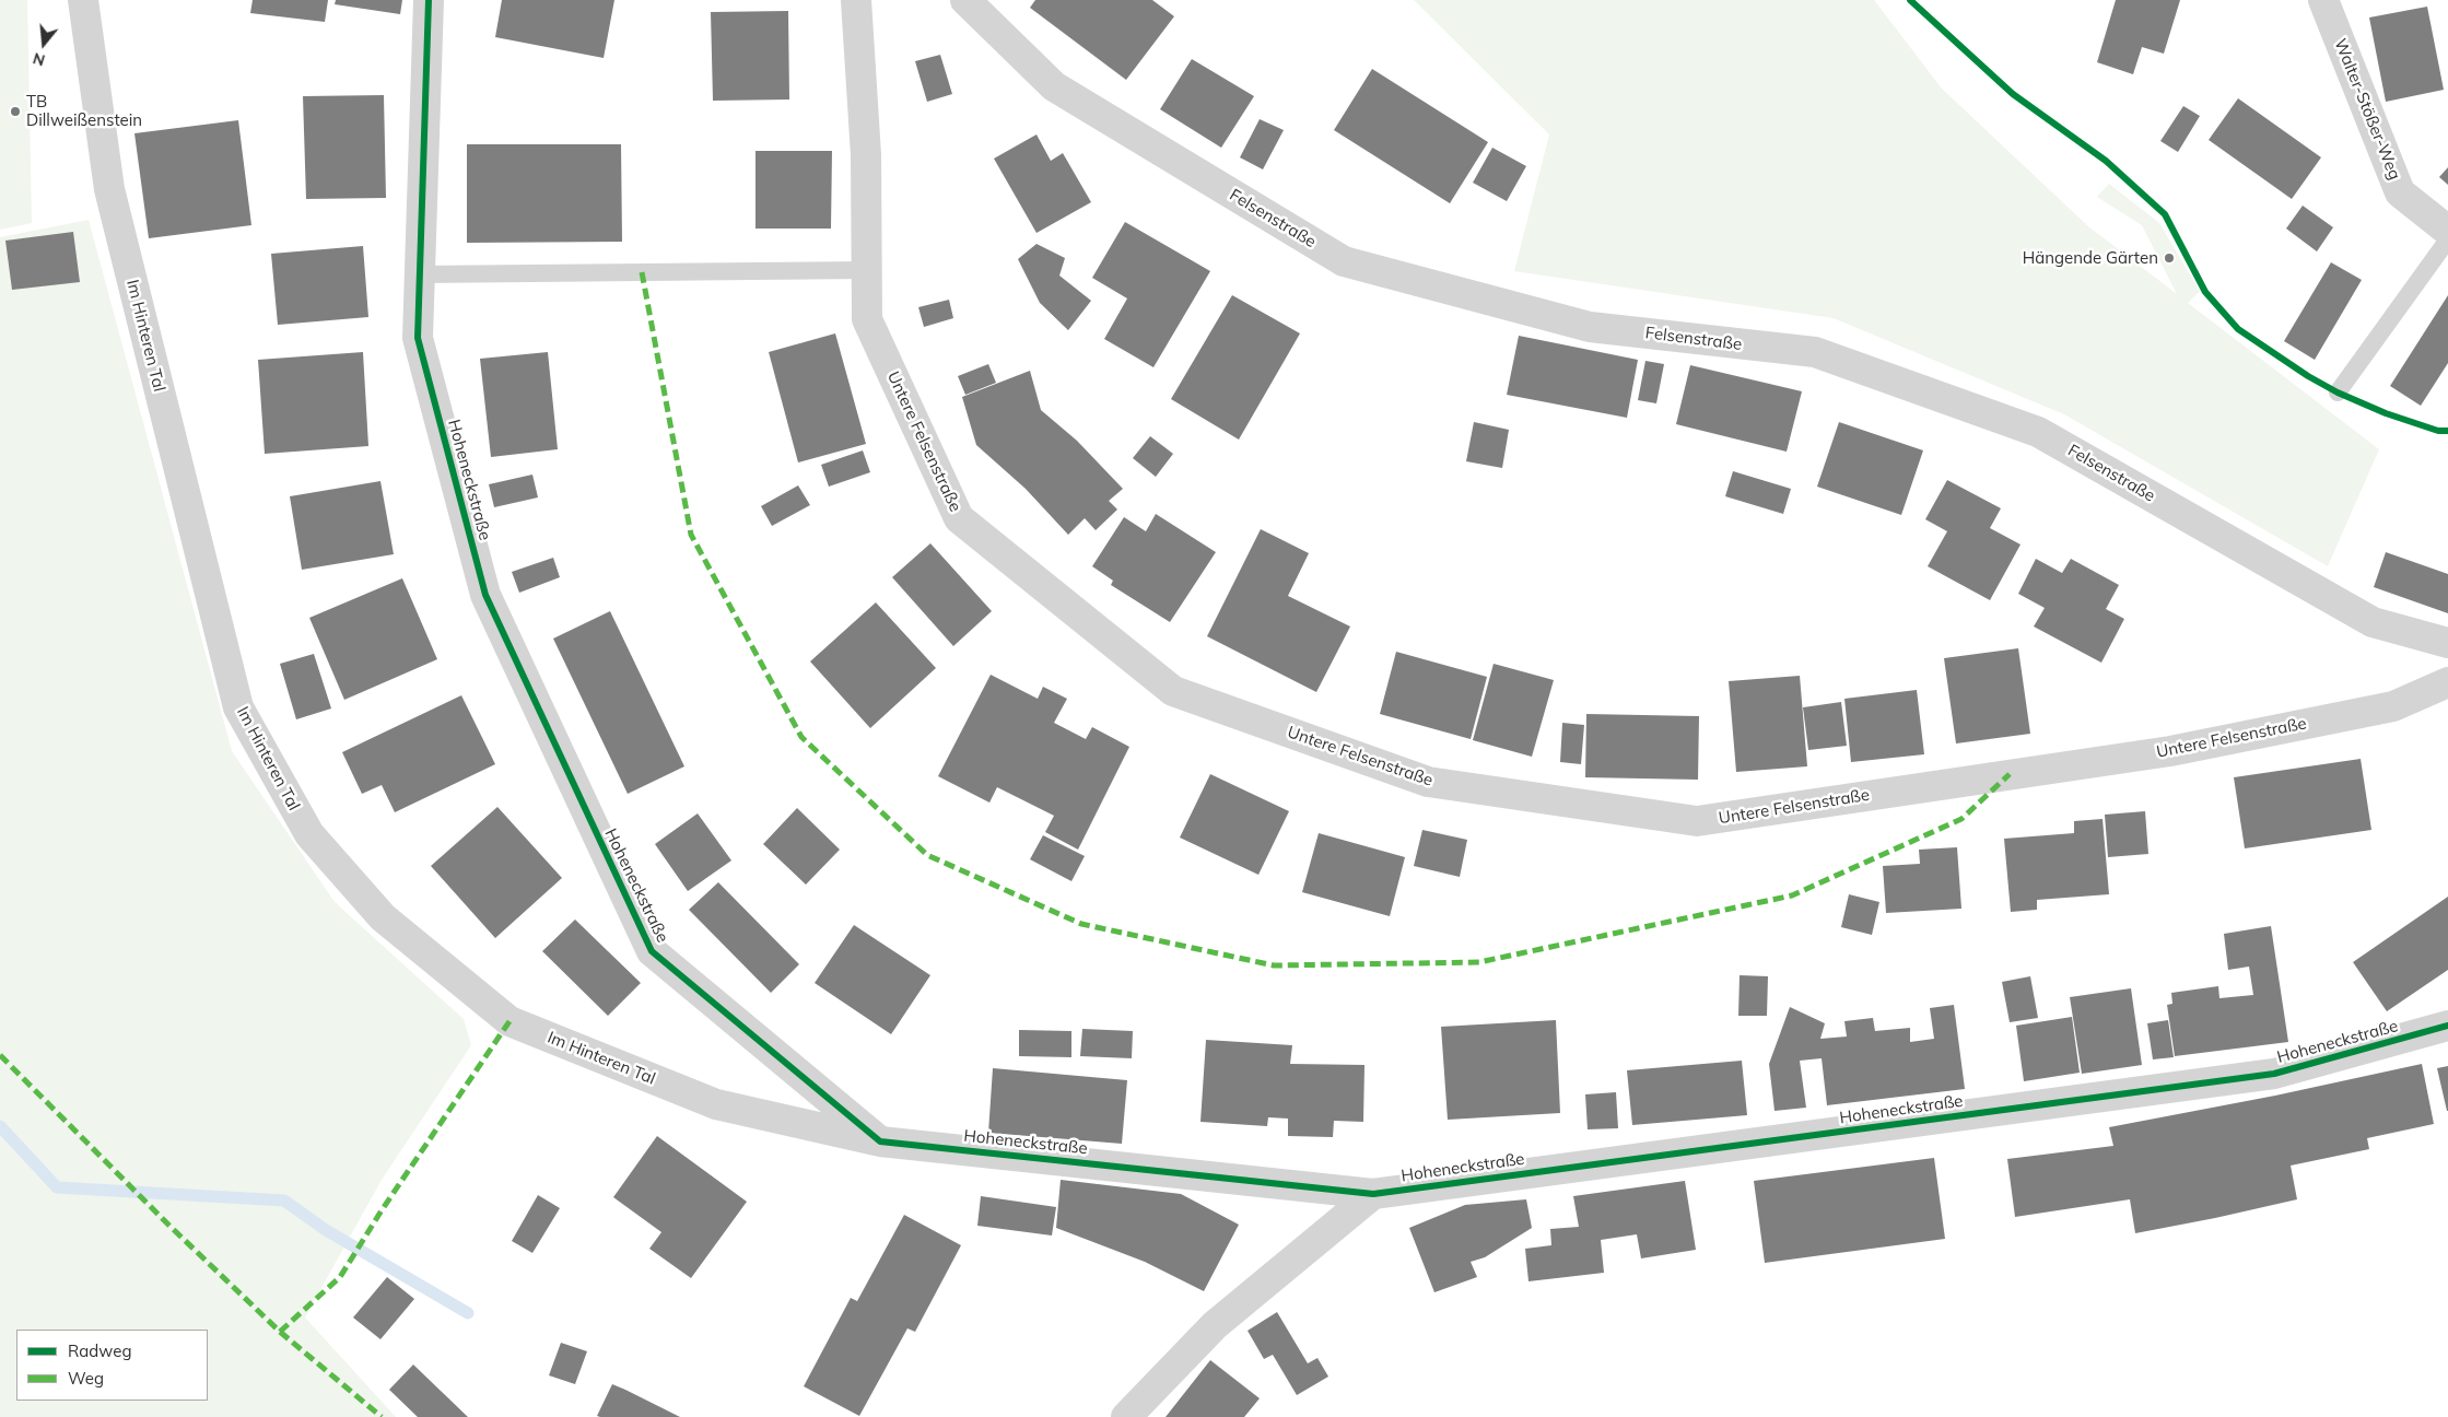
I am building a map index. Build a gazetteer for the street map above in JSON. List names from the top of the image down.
{
  "streets": {
    "street": [
      "Walter-Stößer-Weg",
      "Felsenstraße",
      "Im Hinteren Tal",
      "Untere Felsenstraße",
      "Hoheneckstraße"
    ]
  },
  "crossings": [
    ["Im Hinteren Tal", "Hoheneckstraße"]
  ],
  "places": ["TB Dillweißenstein", "Hängende Gärten"],
  "legend": ["Radweg", "Weg"],
  "north": "bottom"
}
